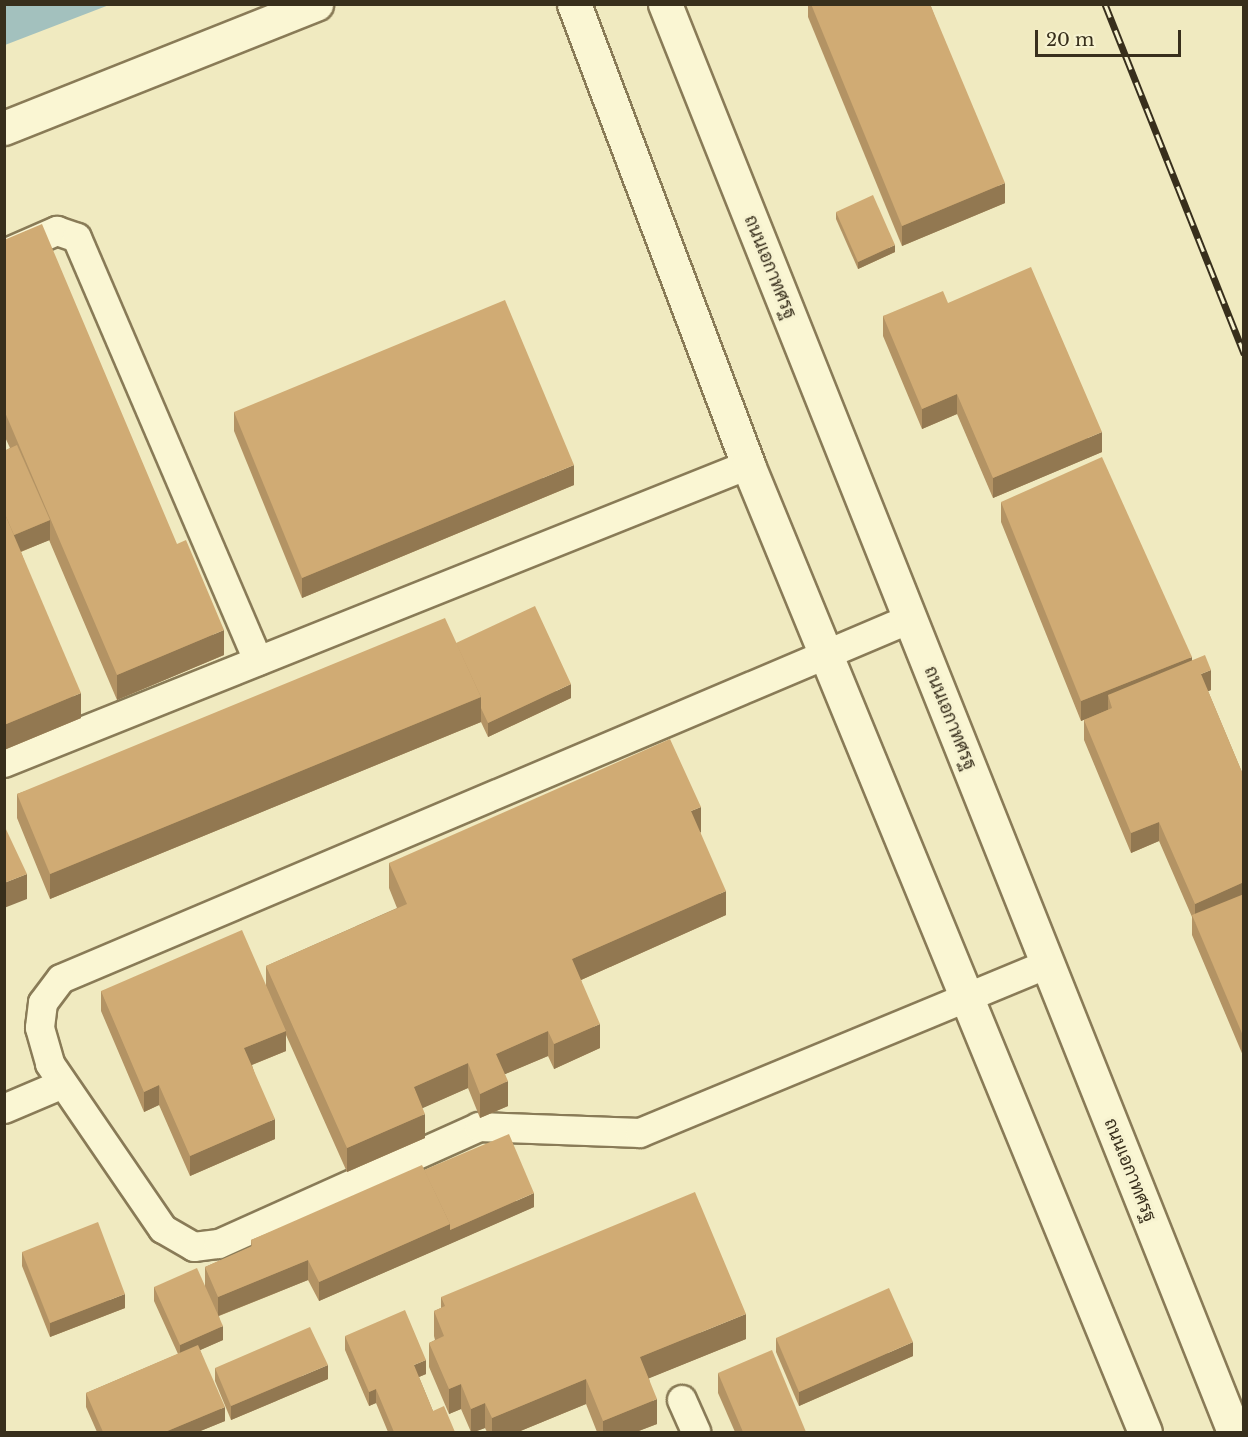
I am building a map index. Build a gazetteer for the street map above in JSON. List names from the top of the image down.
{
  "streets": {
    "street": ["ถนนเอกาทศรฐ"]
  },
  "scale_bar": "20 m"
}
